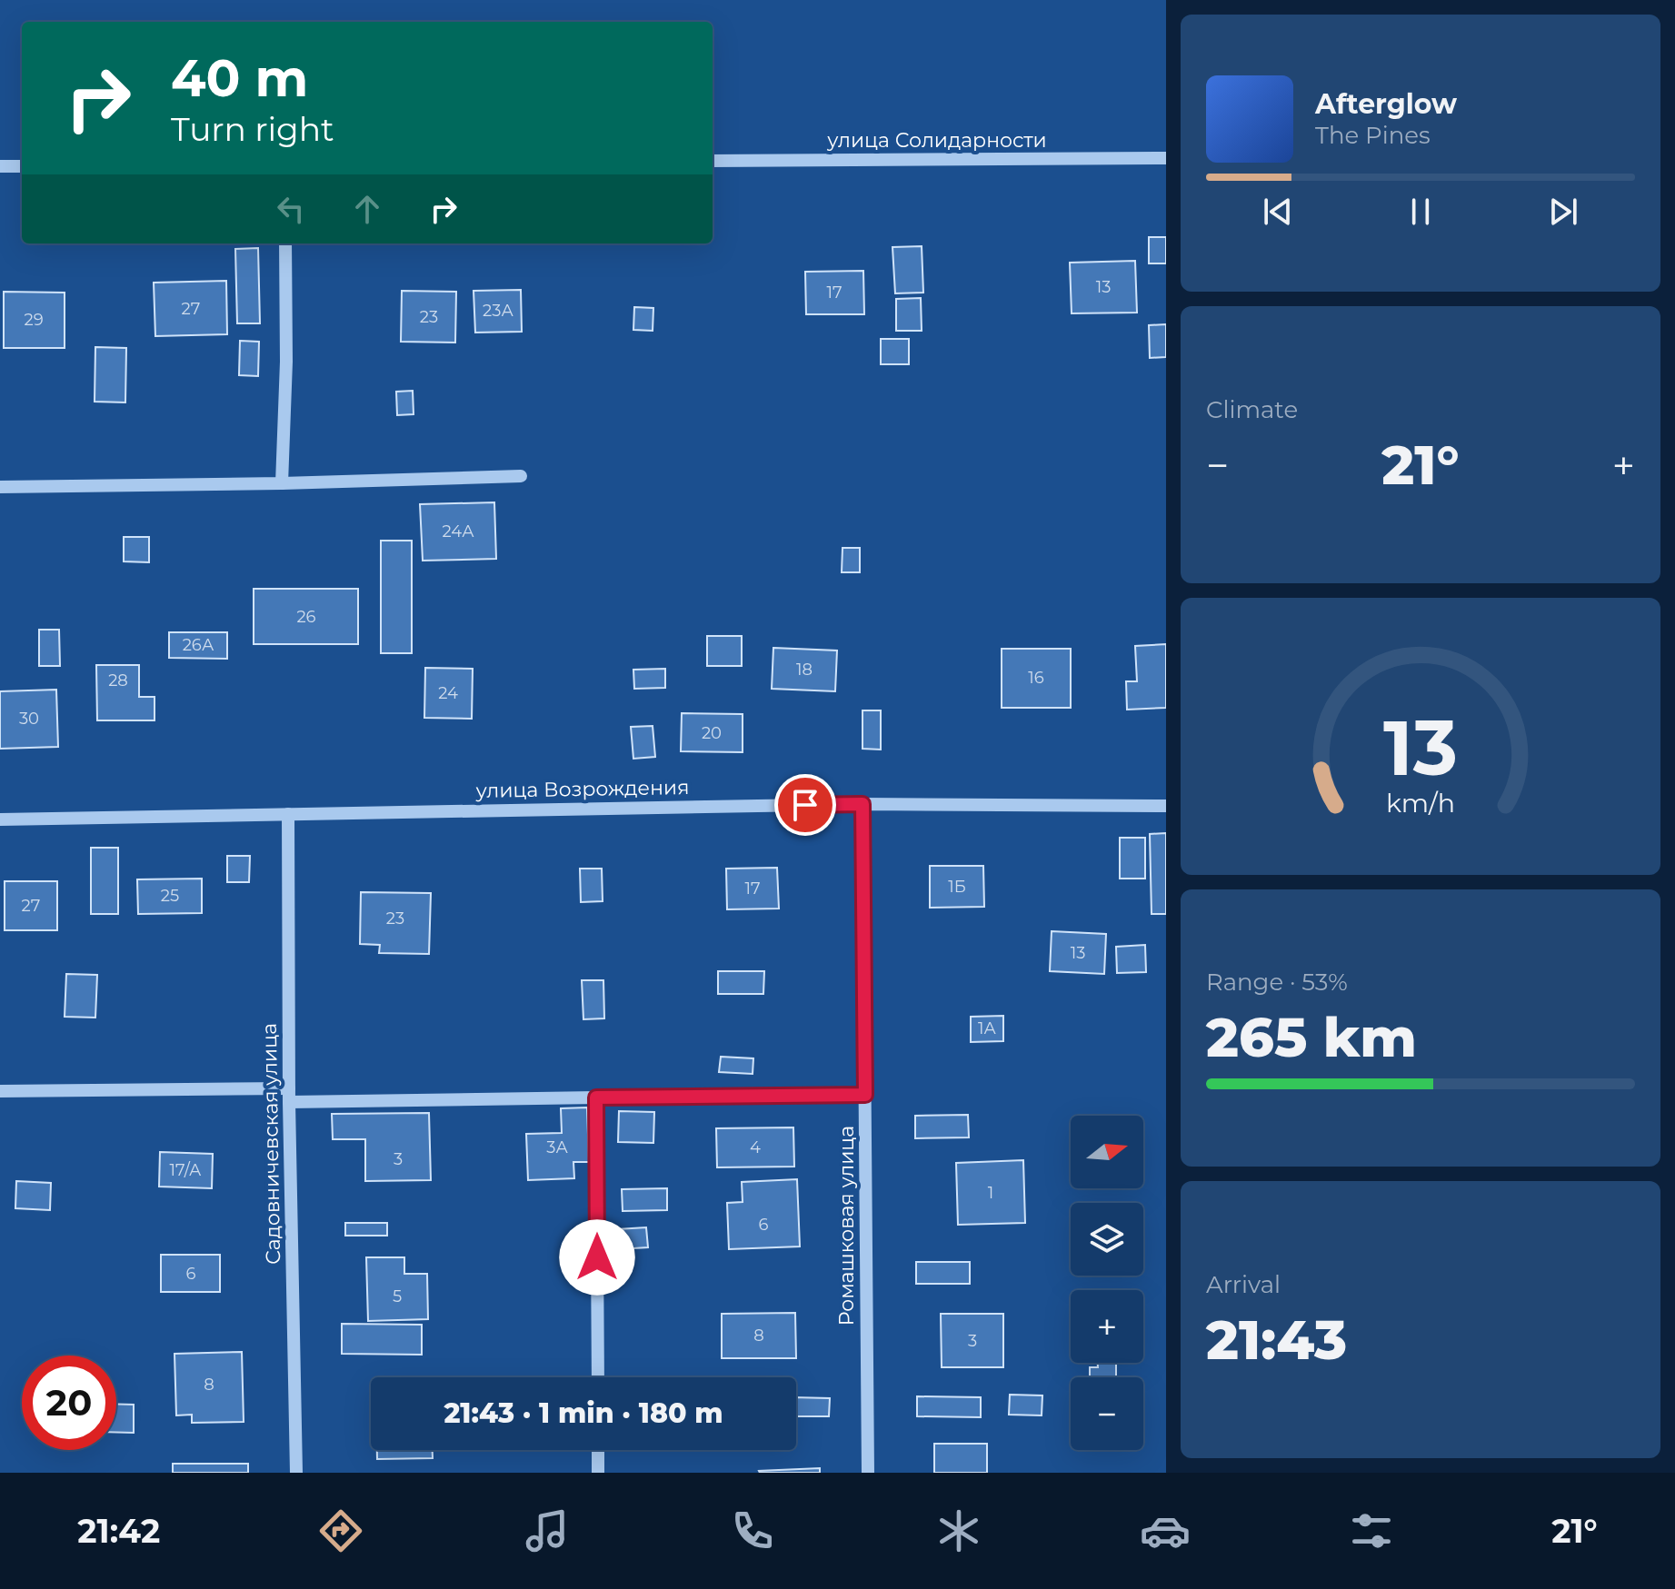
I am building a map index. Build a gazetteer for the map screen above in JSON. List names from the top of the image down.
{
  "streets": {
    "street": [
      "улица Солидарности",
      "улица Возрождения",
      "Садовничевская улица",
      "Ромашковая улица"
    ]
  },
  "crossings": [
    ["улица Возрождения", "Садовничевская улица"],
    ["улица Возрождения", "Ромашковая улица"]
  ],
  "house_numbers": [
    "13",
    "17",
    "27",
    "23А",
    "23",
    "29",
    "24А",
    "26",
    "26А",
    "18",
    "16",
    "28",
    "24",
    "30",
    "20",
    "1Б",
    "17",
    "25",
    "27",
    "23",
    "13",
    "1А",
    "3А",
    "4",
    "3",
    "17/А",
    "1",
    "6",
    "6",
    "5",
    "8",
    "3",
    "8"
  ],
  "north": "right",
  "page": {
    "turn": ["40 m", "Turn right"],
    "song": ["Afterglow", "The Pines"],
    "tile": [
      "Climate",
      ["Range · 53%", "265 km"],
      ["Arrival", "21:43"]
    ],
    "heat": ["−", "21°", "+"],
    "map_buttons": ["+", "−"],
    "limit": "20",
    "trip": "21:43 · 1 min · 180 m",
    "tabs": ["21:42", "21°"],
    "gauge": ["13", "km/h"]
  }
}
